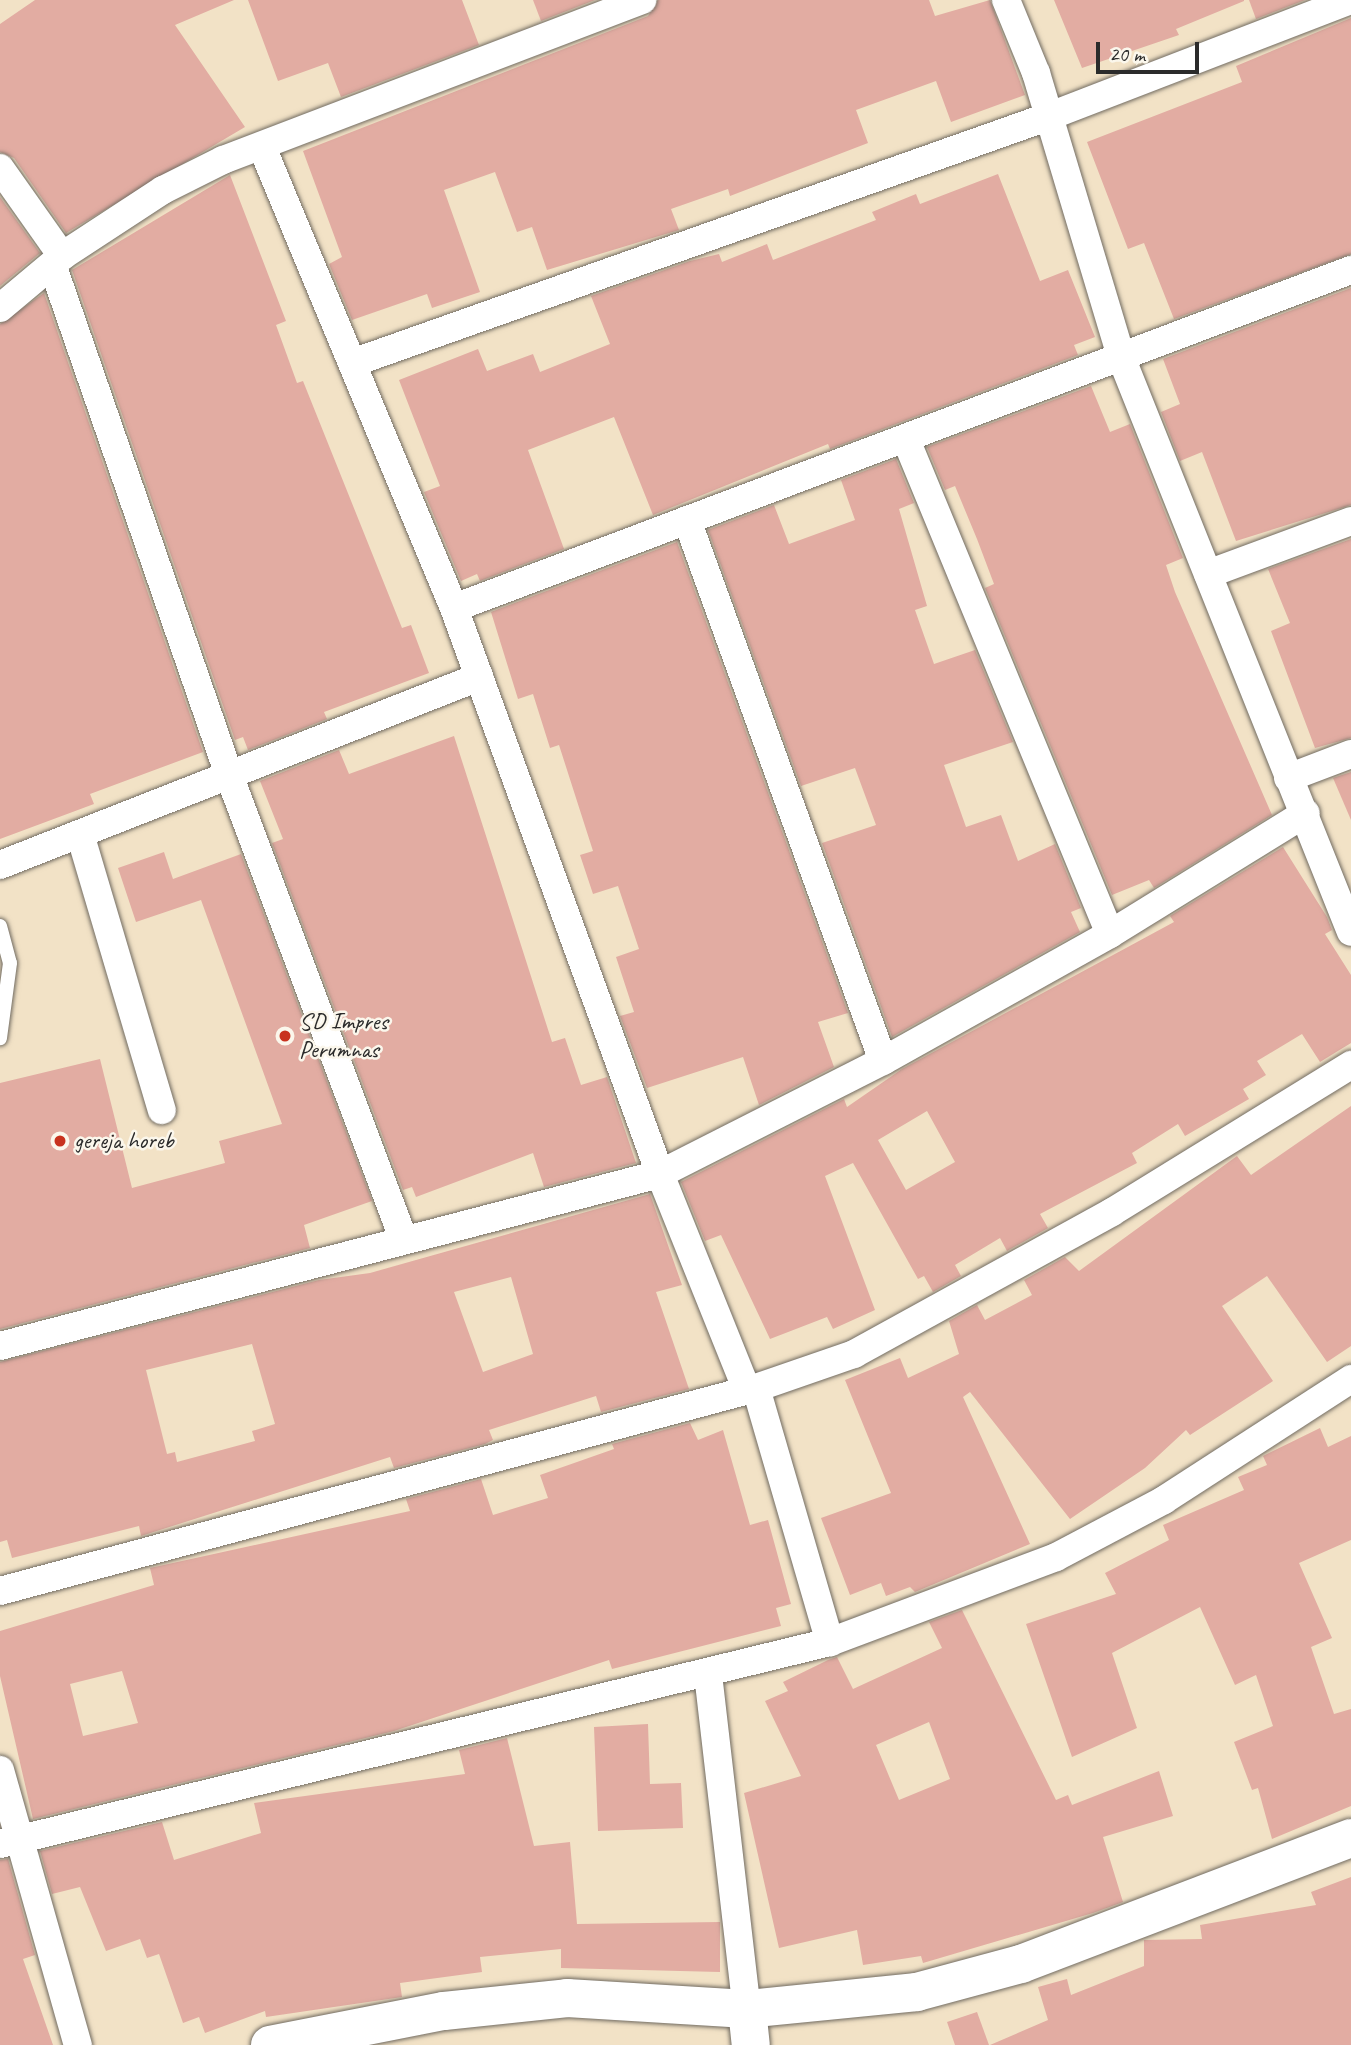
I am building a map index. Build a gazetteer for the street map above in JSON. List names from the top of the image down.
{
  "places": ["SD Impres Perumnas", "gereja horeb"],
  "scale_bar": "20 m"
}
